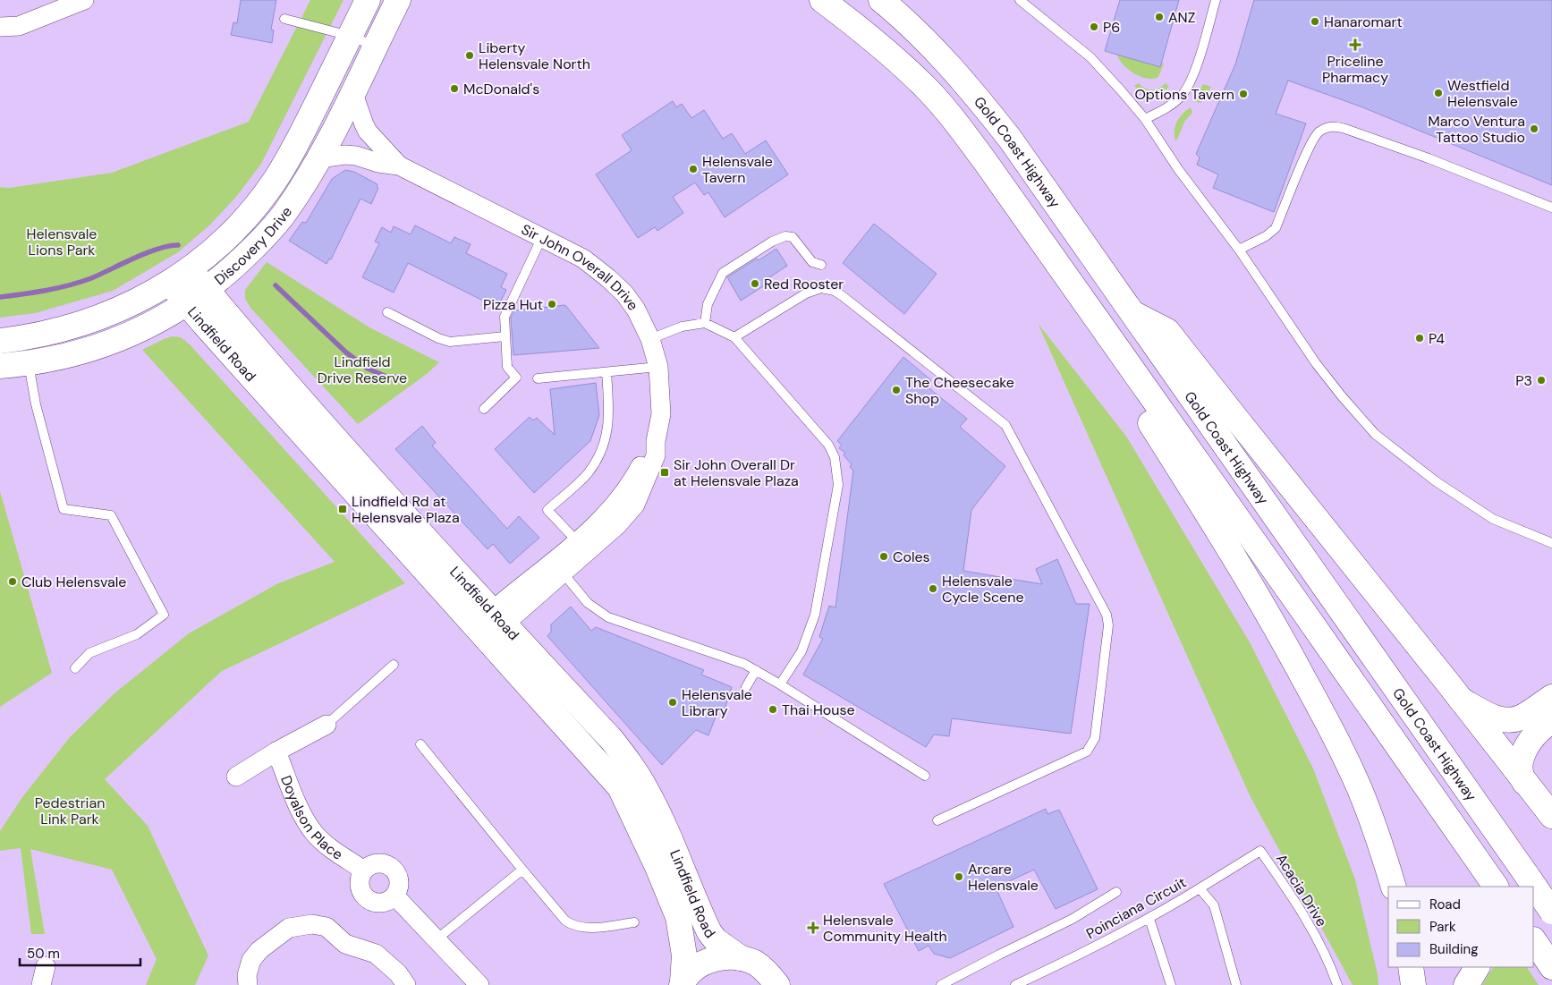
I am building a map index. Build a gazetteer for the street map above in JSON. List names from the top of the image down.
{
  "streets": {
    "main road": ["Gold Coast Highway", "Discovery Drive", "Lindfield Road"],
    "street": ["Sir John Overall Drive", "Doyalson Place"],
    "lane": ["Acacia Drive", "Poinciana Circuit"]
  },
  "crossings": [
    ["Discovery Drive", "Sir John Overall Drive"],
    ["Discovery Drive", "Lindfield Road"],
    ["Sir John Overall Drive", "Lindfield Road"],
    ["Acacia Drive", "Poinciana Circuit"]
  ],
  "parks": ["Helensvale Lions Park", "Lindfield Drive Reserve", "Pedestrian Link Park"],
  "places": {
    "other": [
      "ANZ",
      "Hanaromart",
      "P6",
      "Liberty Helensvale North",
      "McDonald's",
      "Westfield Helensvale",
      "Options Tavern",
      "Marco Ventura Tattoo Studio",
      "Helensvale Tavern",
      "Red Rooster",
      "Pizza Hut",
      "P4",
      "P3",
      "The Cheesecake Shop",
      "Coles",
      "Club Helensvale",
      "Helensvale Cycle Scene",
      "Helensvale Library",
      "Thai House",
      "Arcare Helensvale"
    ],
    "health": ["Priceline Pharmacy", "Helensvale Community Health"],
    "transit": ["Sir John Overall Dr at Helensvale Plaza", "Lindfield Rd at Helensvale Plaza"]
  },
  "legend": ["Road", "Park", "Building"],
  "scale_bar": "50 m"
}
